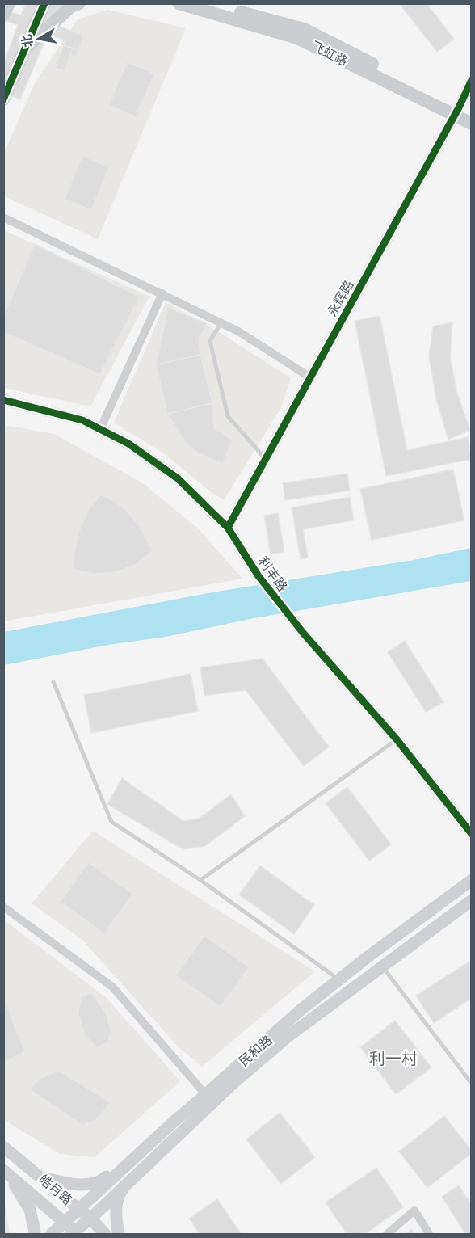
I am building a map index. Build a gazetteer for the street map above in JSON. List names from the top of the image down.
{
  "streets": {
    "main road": ["飞虹路", "民和路", "皓月路"],
    "street": ["永辉路", "利丰路"]
  },
  "crossings": [
    ["飞虹路", "永辉路"],
    ["永辉路", "利丰路"],
    ["民和路", "皓月路"]
  ],
  "districts": ["利一村"],
  "north": "left"
}
